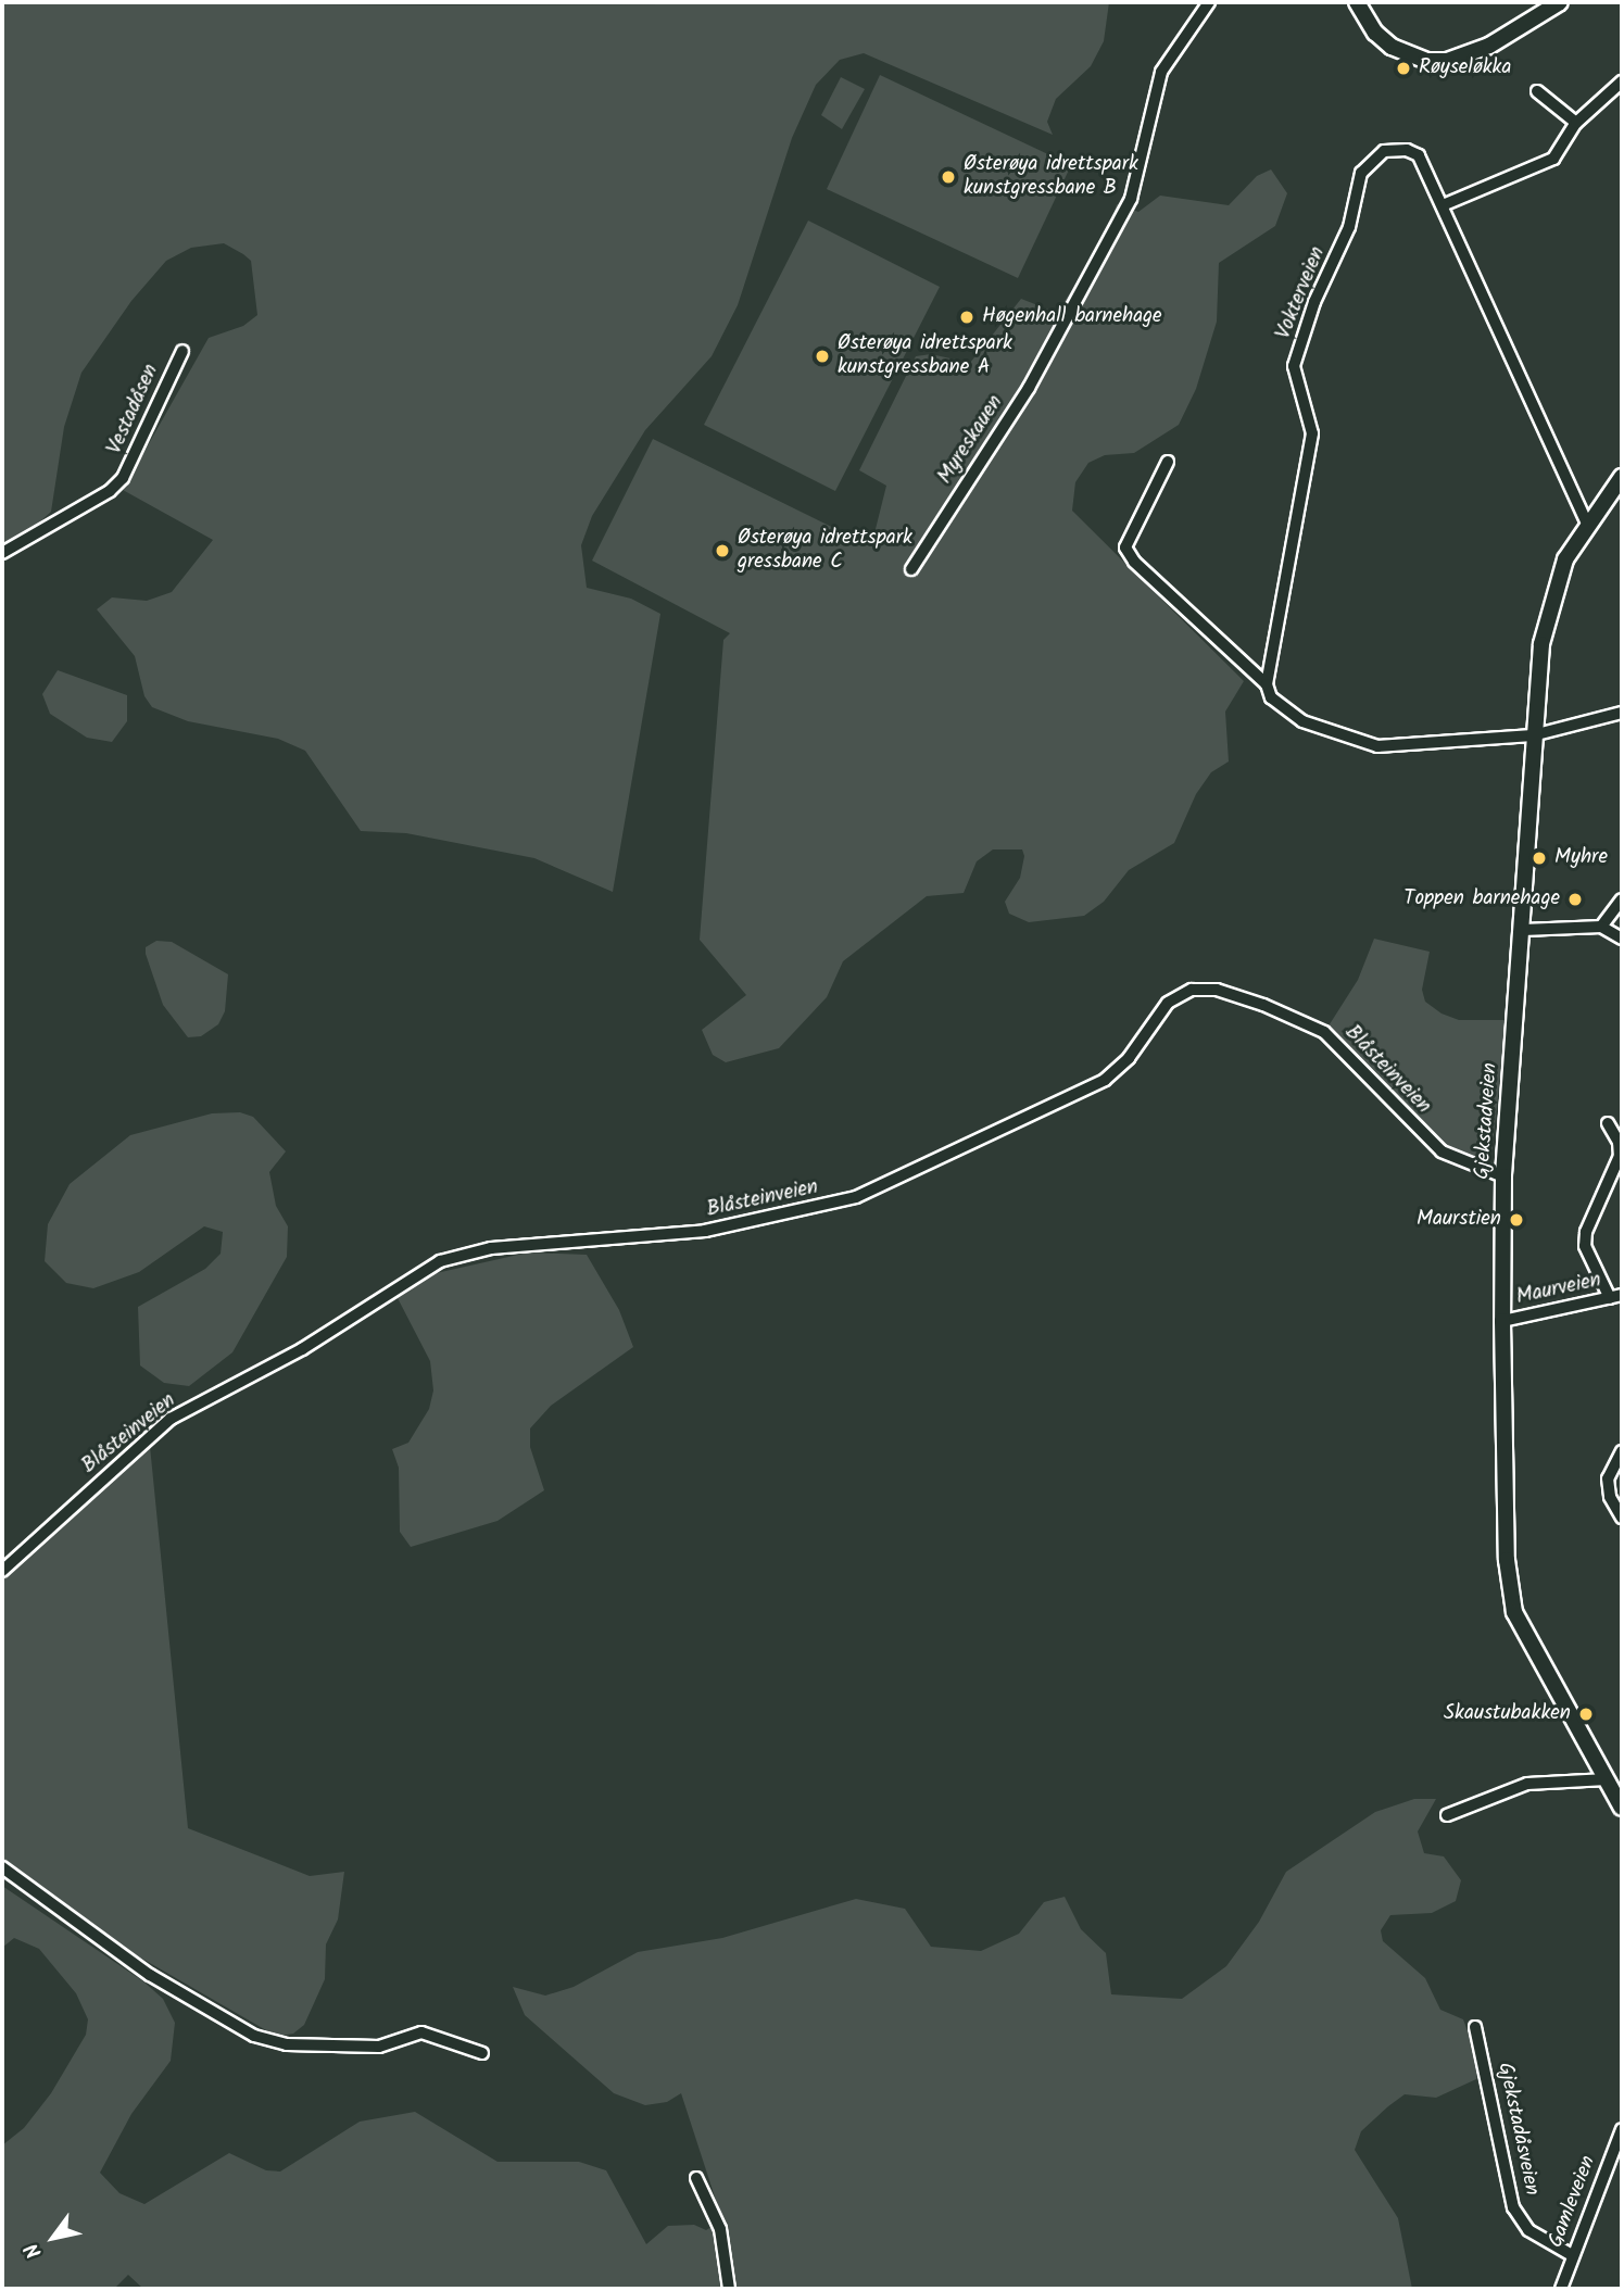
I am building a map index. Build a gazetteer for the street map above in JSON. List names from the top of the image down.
{
  "streets": {
    "street": [
      "Vokterveien",
      "Vestadåsen",
      "Myreskauen",
      "Blåsteinveien",
      "Gjekstadveien",
      "Maurveien",
      "Gjekstadåsveien",
      "Gamleveien"
    ]
  },
  "crossings": [
    ["Vokterveien", "Gjekstadveien"],
    ["Blåsteinveien", "Gjekstadveien"],
    ["Gjekstadveien", "Maurveien"],
    ["Gjekstadåsveien", "Gamleveien"]
  ],
  "places": [
    "Røyseløkka",
    "Østerøya idrettspark kunstgressbane B",
    "Høgenhall barnehage",
    "Østerøya idrettspark kunstgressbane A",
    "Østerøya idrettspark gressbane C",
    "Myhre",
    "Toppen barnehage",
    "Maurstien",
    "Skaustubakken"
  ],
  "north": "bottom left"
}
